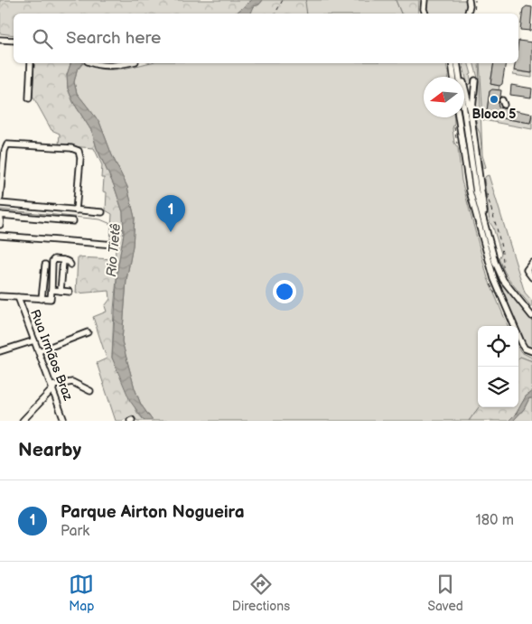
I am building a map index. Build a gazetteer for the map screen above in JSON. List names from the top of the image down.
{
  "streets": {
    "street": ["Rua Irmãos Braz"]
  },
  "water": ["Rio Tietê"],
  "places": ["Bloco 5"],
  "north": "left",
  "page": {
    "search": "Search here",
    "pins": "1",
    "heading": "Nearby",
    "list": [
      {
        "mark": "1",
        "name": "Parque Airton Nogueira",
        "note": "Park",
        "value": "180 m"
      }
    ],
    "nav": ["Map", "Directions", "Saved"]
  }
}
